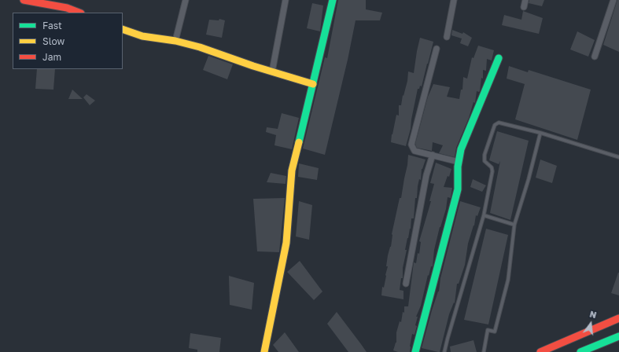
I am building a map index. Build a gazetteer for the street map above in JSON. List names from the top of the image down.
{
  "legend": ["Fast", "Slow", "Jam"],
  "north": "top"
}
